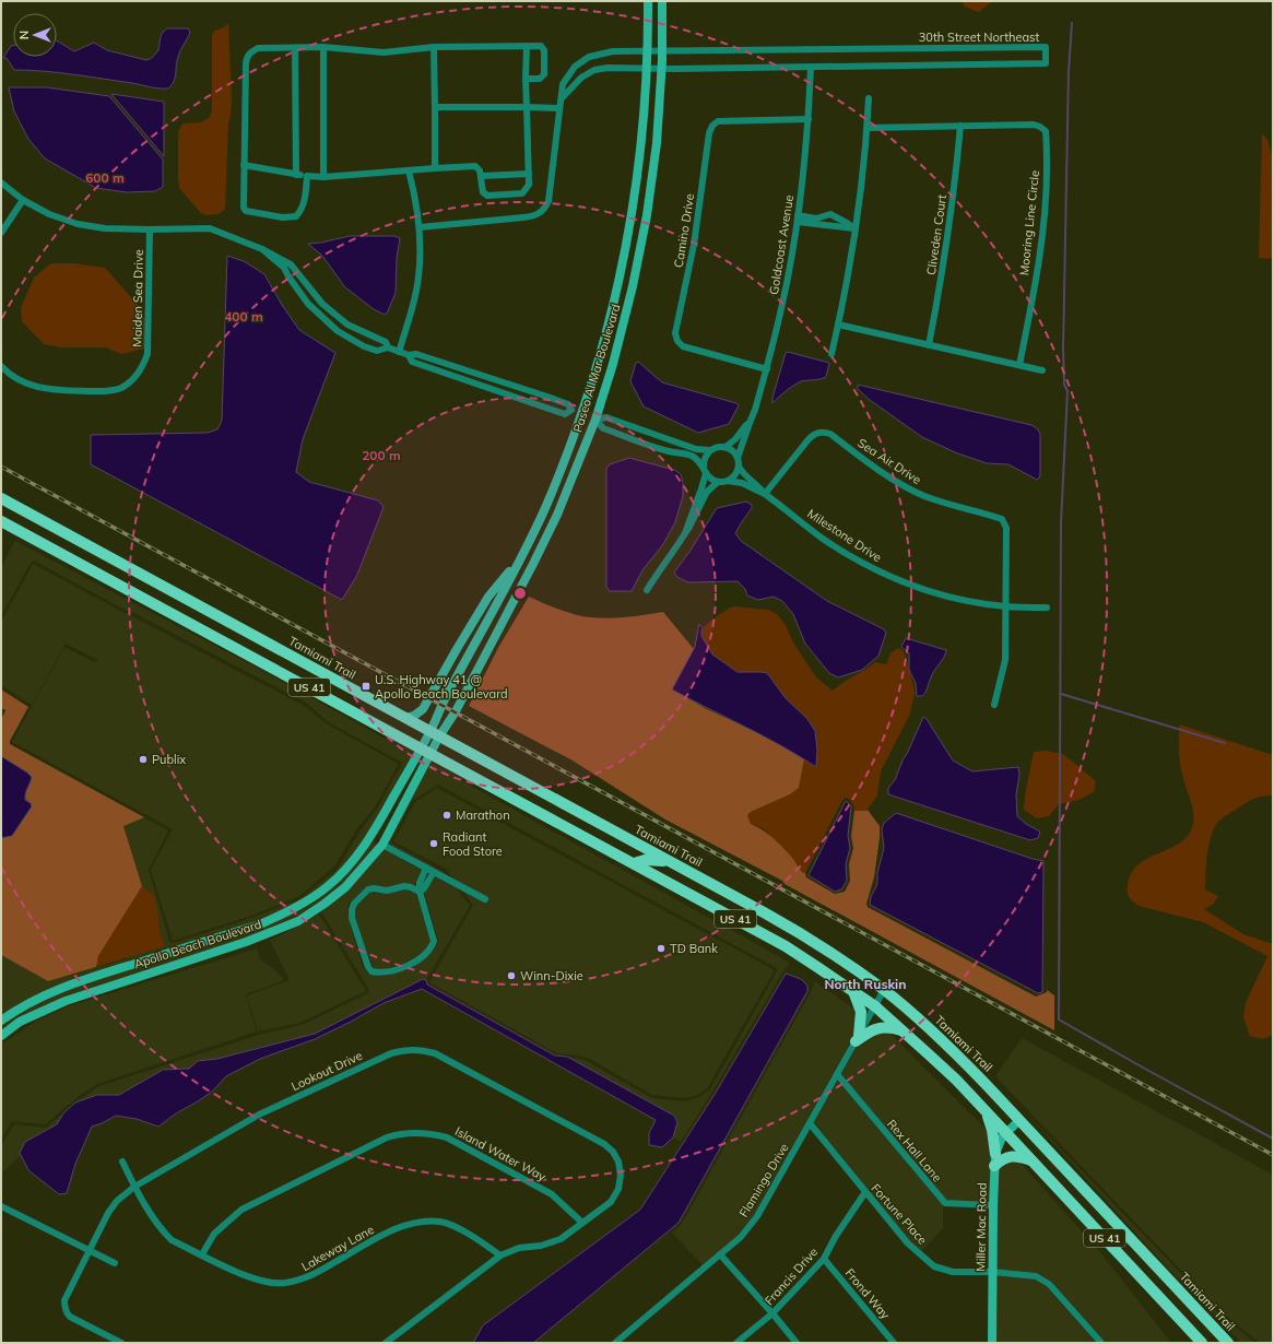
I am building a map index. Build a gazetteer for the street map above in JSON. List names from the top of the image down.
{
  "streets": {
    "main road": [
      "Paseo Al Mar Boulevard",
      "Tamiami Trail",
      "US 41",
      "Apollo Beach Boulevard",
      "Miller Mac Road"
    ],
    "street": [
      "30th Street Northeast",
      "Mooring Line Circle",
      "Camino Drive",
      "Cliveden Court",
      "Goldcoast Avenue",
      "Maiden Sea Drive",
      "Sea Air Drive",
      "Milestone Drive",
      "Lookout Drive",
      "Rex Hall Lane",
      "Island Water Way",
      "Flamingo Drive",
      "Fortune Place",
      "Lakeway Lane",
      "Francis Drive",
      "Frond Way"
    ]
  },
  "crossings": [
    ["30th Street Northeast", "Goldcoast Avenue"],
    ["30th Street Northeast", "Paseo Al Mar Boulevard"],
    ["Mooring Line Circle", "Cliveden Court"],
    ["Camino Drive", "Goldcoast Avenue"],
    ["Goldcoast Avenue", "Milestone Drive"],
    ["Paseo Al Mar Boulevard", "Tamiami Trail"],
    ["Paseo Al Mar Boulevard", "Apollo Beach Boulevard"],
    ["Sea Air Drive", "Milestone Drive"],
    ["Tamiami Trail", "Apollo Beach Boulevard"],
    ["Tamiami Trail", "Flamingo Drive"],
    ["Tamiami Trail", "Miller Mac Road"],
    ["US 41", "Apollo Beach Boulevard"],
    ["US 41", "Flamingo Drive"],
    ["US 41", "Miller Mac Road"],
    ["Lookout Drive", "Island Water Way"],
    ["Lookout Drive", "Lakeway Lane"],
    ["Rex Hall Lane", "Flamingo Drive"],
    ["Rex Hall Lane", "Miller Mac Road"],
    ["Island Water Way", "Lakeway Lane"],
    ["Flamingo Drive", "Fortune Place"],
    ["Fortune Place", "Miller Mac Road"],
    ["Fortune Place", "Francis Drive"],
    ["Francis Drive", "Frond Way"]
  ],
  "districts": ["North Ruskin"],
  "places": {
    "transit": ["U.S. Highway 41 @ Apollo Beach Boulevard"],
    "other": [
      "Publix",
      "Marathon",
      "Radiant Food Store",
      "TD Bank",
      "Winn-Dixie"
    ]
  },
  "north": "left",
  "rings": ["600 m", "400 m", "200 m"]
}
